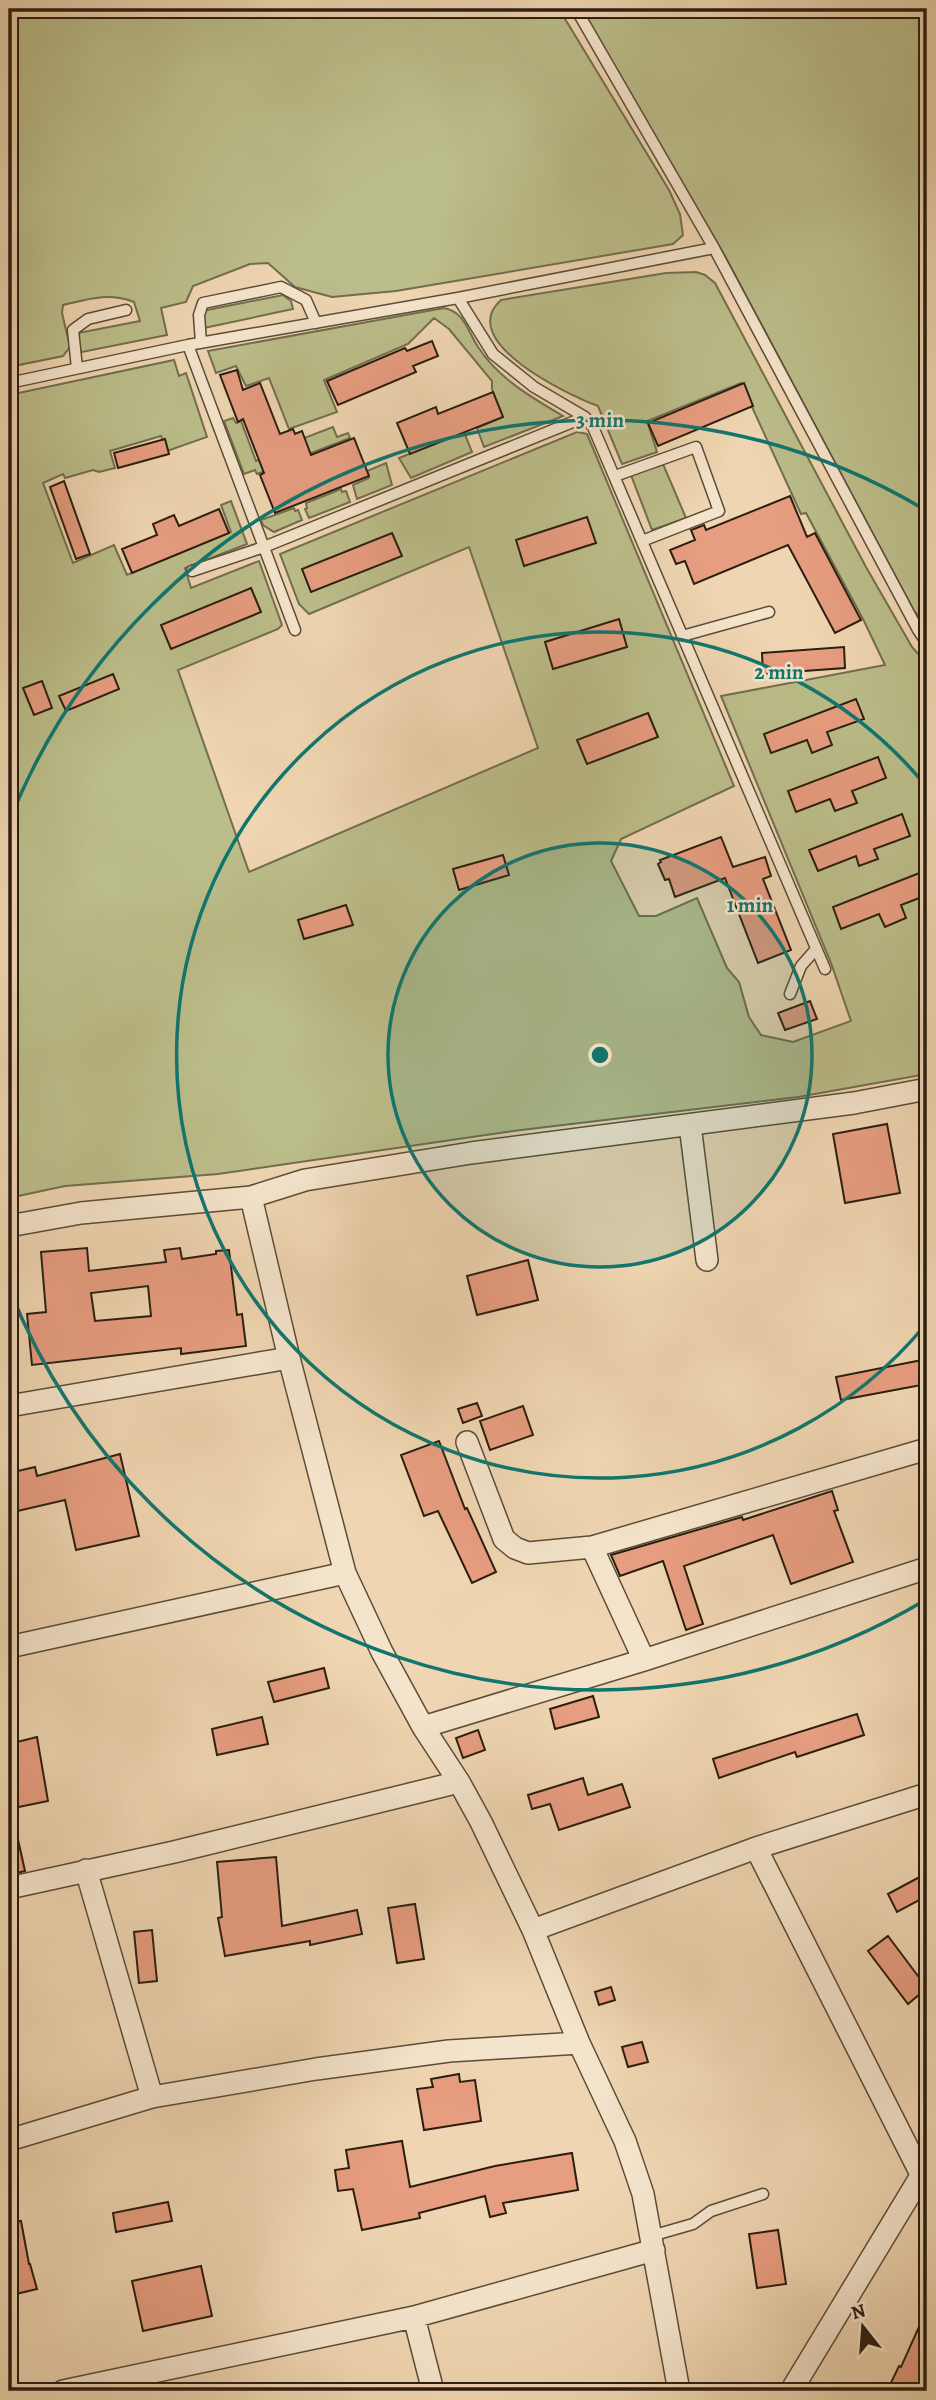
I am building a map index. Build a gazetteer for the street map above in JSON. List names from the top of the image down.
{
  "north": "top",
  "rings": ["3 min", "2 min", "1 min"]
}
